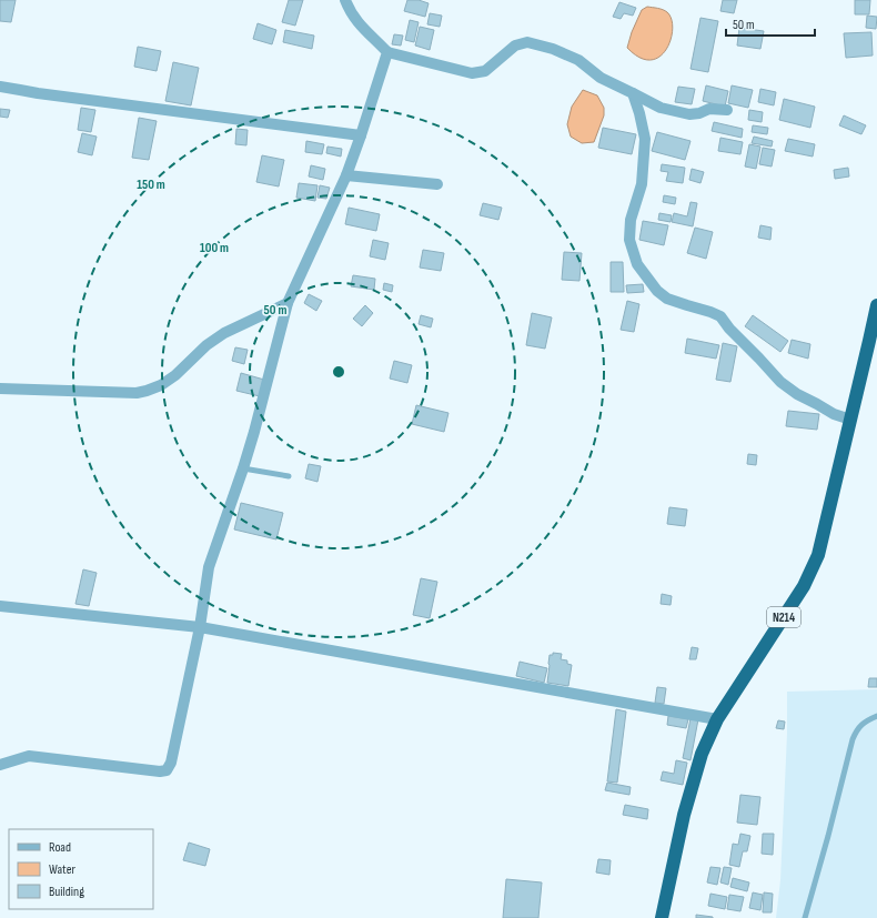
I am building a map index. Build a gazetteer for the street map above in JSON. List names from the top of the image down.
{
  "streets": {
    "highway": ["N214"]
  },
  "legend": ["Road", "Water", "Building"],
  "scale_bar": "50 m",
  "rings": ["150 m", "100 m", "50 m"]
}
